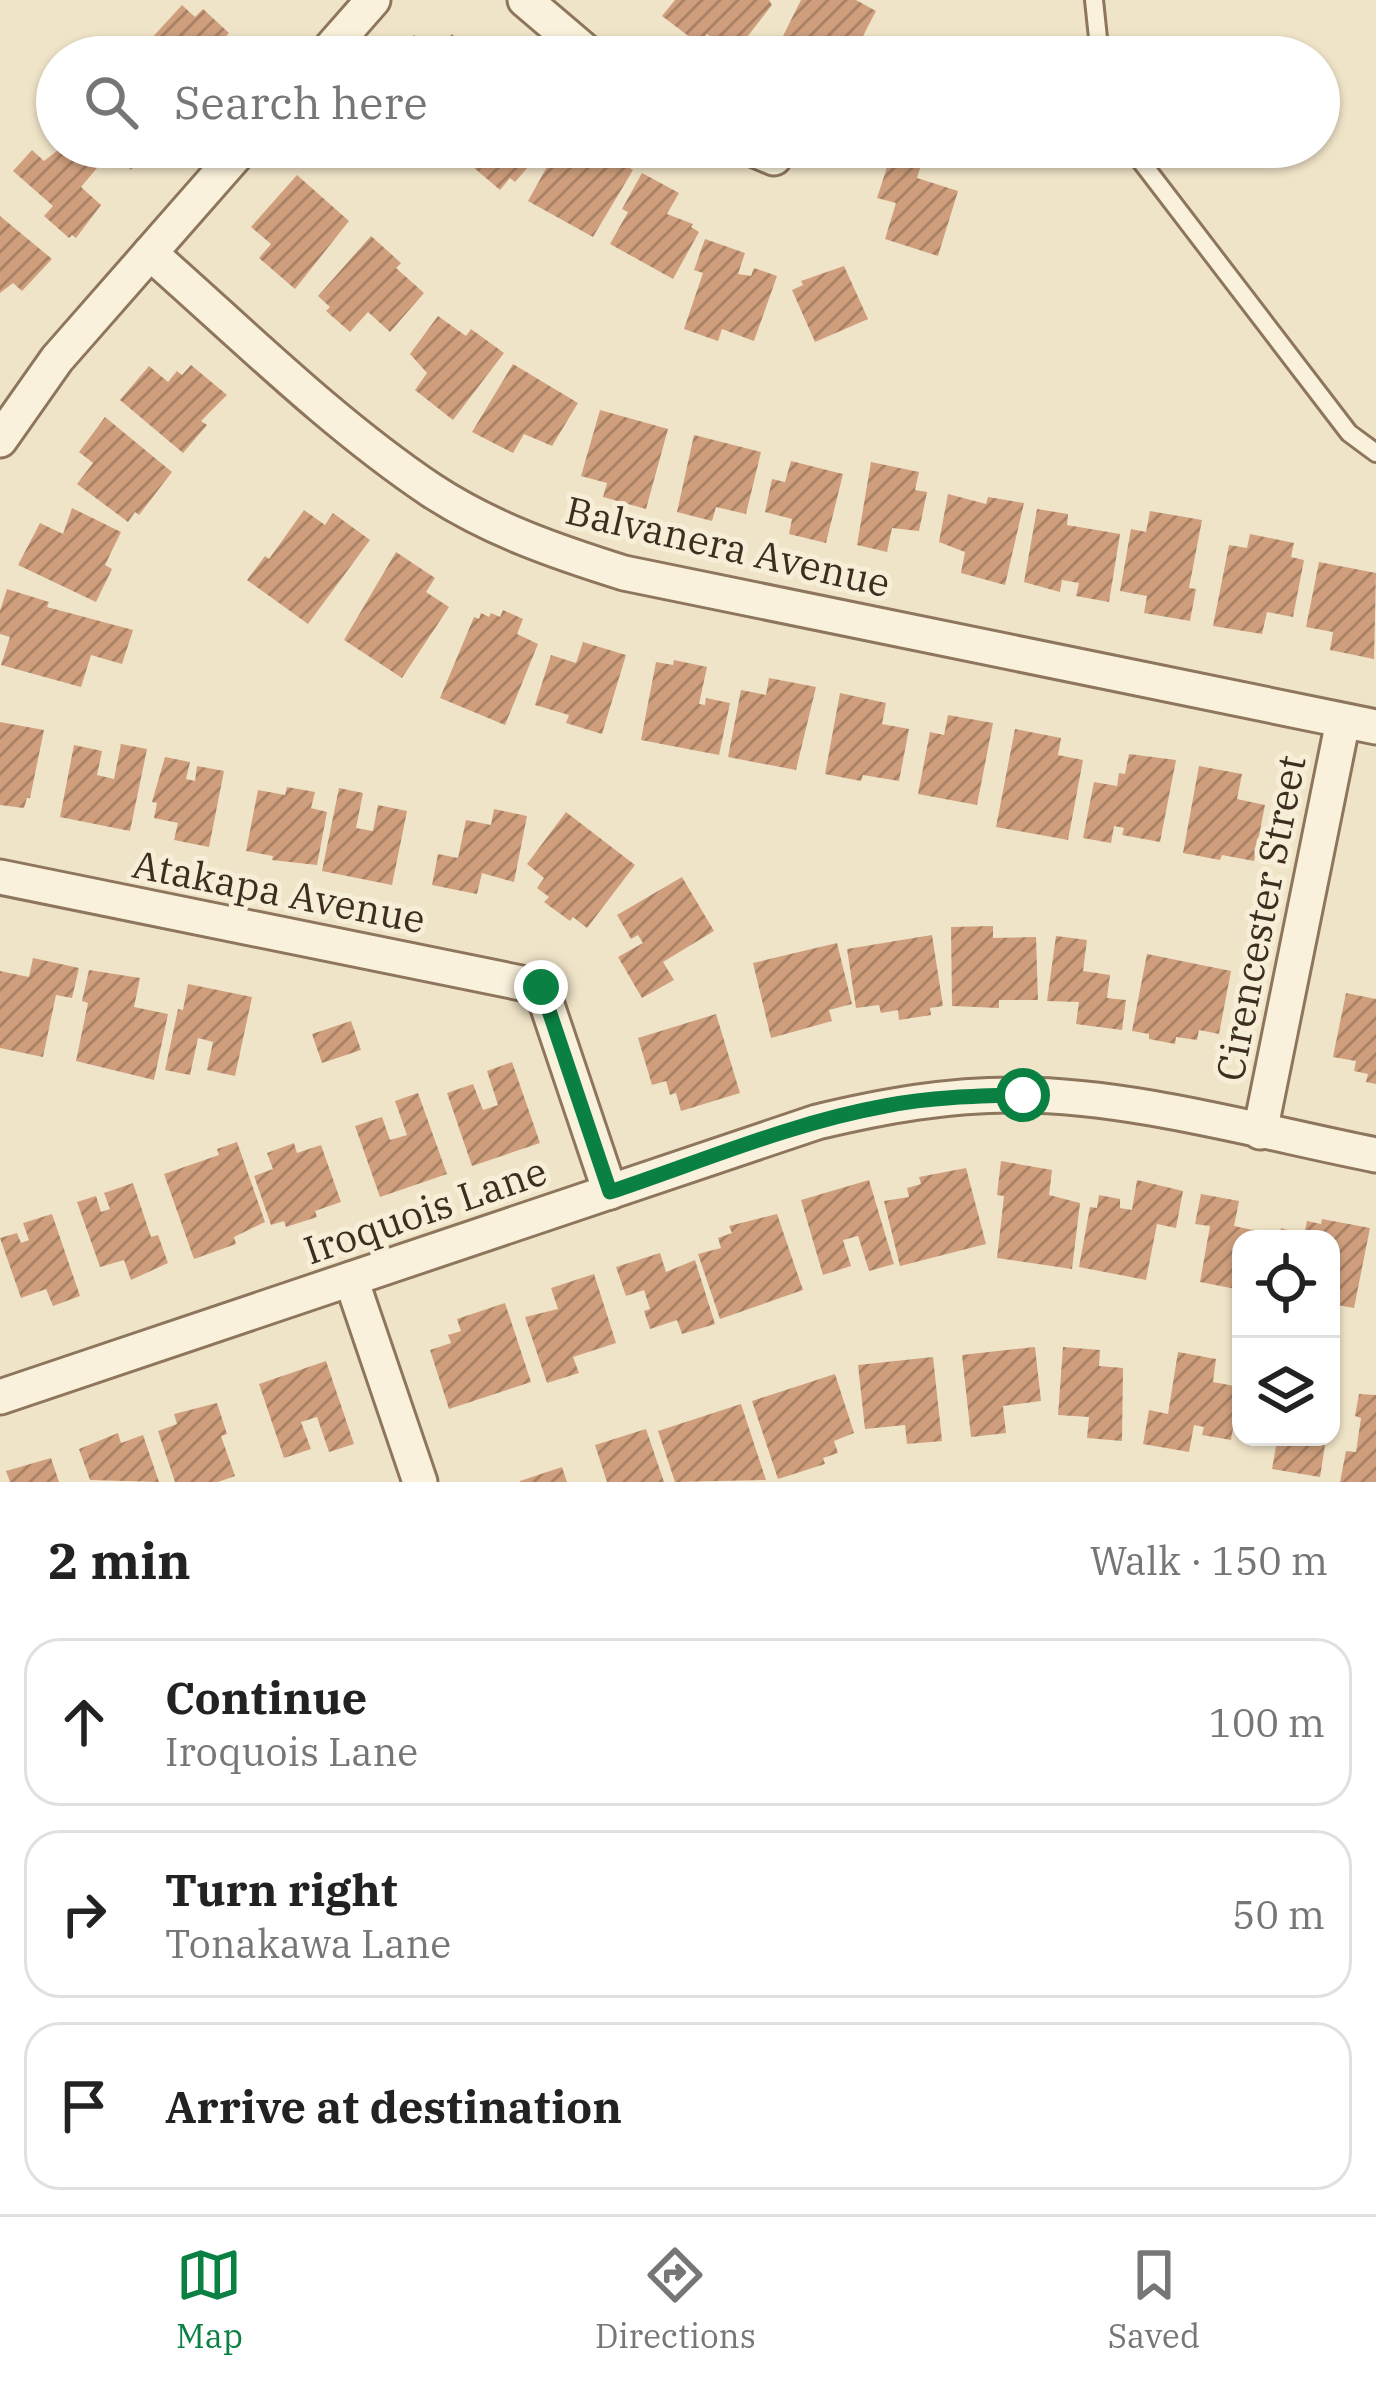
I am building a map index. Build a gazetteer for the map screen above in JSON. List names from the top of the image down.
{
  "streets": {
    "street": [
      "Balvanera Avenue",
      "Atakapa Avenue",
      "Cirencester Street",
      "Iroquois Lane"
    ]
  },
  "crossings": [
    ["Balvanera Avenue", "Cirencester Street"],
    ["Atakapa Avenue", "Iroquois Lane"],
    ["Cirencester Street", "Iroquois Lane"]
  ],
  "page": {
    "search": "Search here",
    "heading": ["2 min", "Walk · 150 m"],
    "list": [
      ["Continue", "Iroquois Lane", "100 m"],
      ["Turn right", "Tonakawa Lane", "50 m"],
      "Arrive at destination"
    ],
    "nav": ["Map", "Directions", "Saved"]
  }
}
